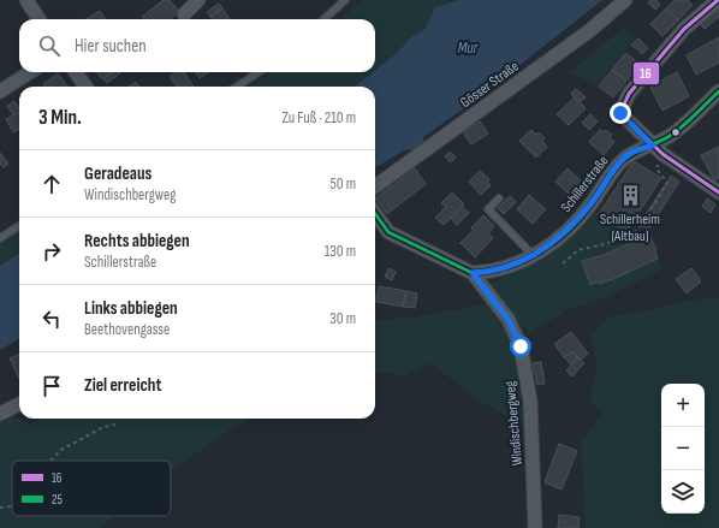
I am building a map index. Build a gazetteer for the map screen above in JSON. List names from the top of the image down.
{
  "streets": {
    "street": ["Gösser Straße", "Schillerstraße", "Windischbergweg"]
  },
  "crossings": [
    ["Schillerstraße", "Windischbergweg"]
  ],
  "water": ["Mur"],
  "places": {
    "building": ["Schillerheim (Altbau)"]
  },
  "lines": ["transit line 16", "transit line 25"],
  "legend": ["16", "25"],
  "page": {
    "search": "Hier suchen",
    "heading": ["3 Min.", "Zu Fuß · 210 m"],
    "list": [
      ["Geradeaus", "Windischbergweg", "50 m"],
      ["Rechts abbiegen", "Schillerstraße", "130 m"],
      ["Links abbiegen", "Beethovengasse", "30 m"],
      "Ziel erreicht"
    ],
    "map_buttons": ["+", "−"]
  }
}
